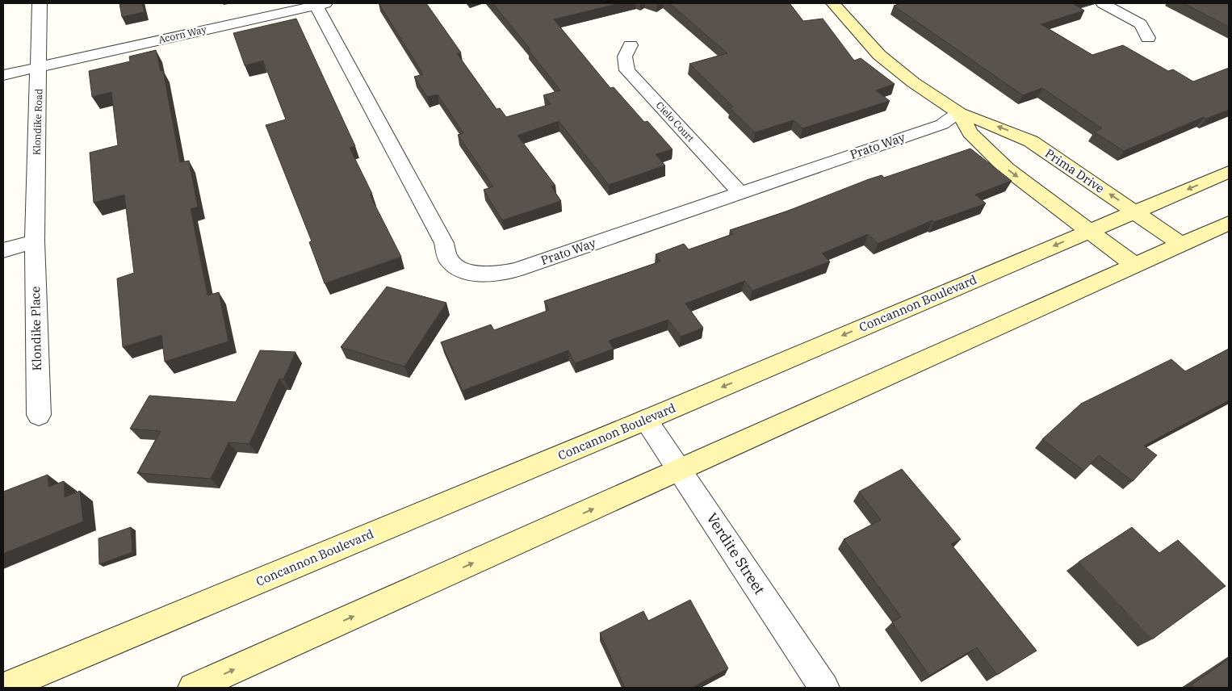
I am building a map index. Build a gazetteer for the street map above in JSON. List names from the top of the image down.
{
  "streets": {
    "main road": ["Prima Drive", "Concannon Boulevard"],
    "street": [
      "Acorn Way",
      "Klondike Road",
      "Cielo Court",
      "Prato Way",
      "Klondike Place",
      "Verdite Street"
    ]
  },
  "crossings": [
    ["Acorn Way", "Klondike Road"],
    ["Acorn Way", "Prato Way"],
    ["Klondike Road", "Klondike Place"],
    ["Cielo Court", "Prato Way"],
    ["Prato Way", "Prima Drive"],
    ["Prima Drive", "Concannon Boulevard"],
    ["Concannon Boulevard", "Verdite Street"]
  ]
}
